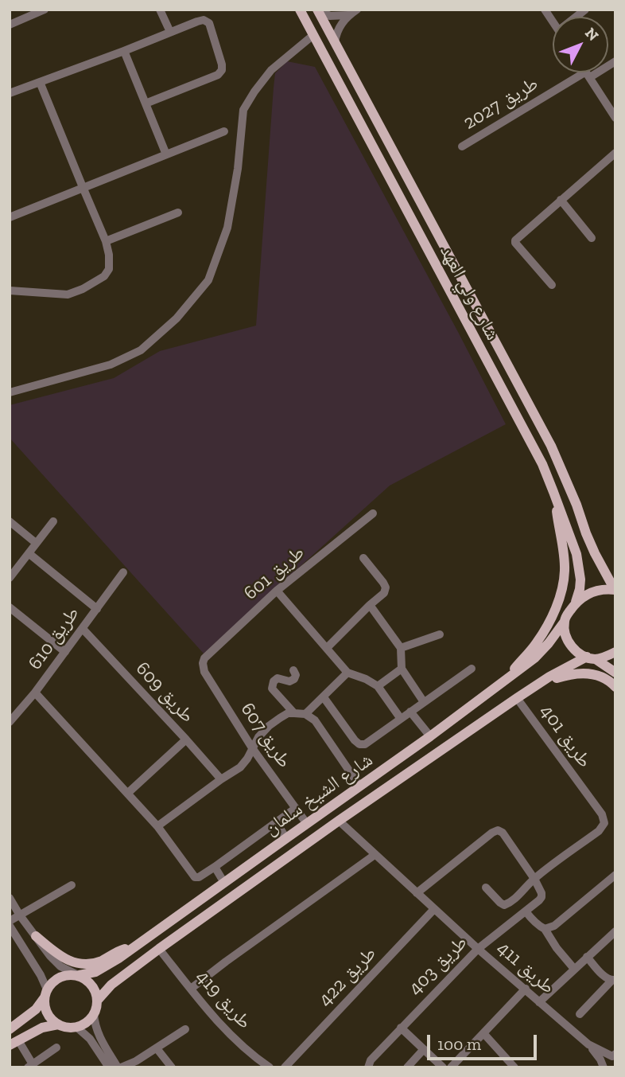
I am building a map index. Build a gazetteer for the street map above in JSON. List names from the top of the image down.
{
  "streets": {
    "main road": ["شارع ولي العهد", "شارع الشيخ سلمان"],
    "street": [
      "طريق 2027",
      "طريق 601",
      "طريق 610",
      "طريق 609",
      "طريق 607",
      "طريق 401",
      "طريق 403",
      "طريق 411",
      "طريق 422",
      "طريق 419"
    ]
  },
  "crossings": [
    ["شارع ولي العهد", "شارع الشيخ سلمان"],
    ["طريق 601", "طريق 607"],
    ["طريق 610", "طريق 609"],
    ["طريق 607", "شارع الشيخ سلمان"],
    ["طريق 401", "شارع الشيخ سلمان"],
    ["طريق 401", "طريق 403"],
    ["شارع الشيخ سلمان", "طريق 411"],
    ["شارع الشيخ سلمان", "طريق 419"],
    ["طريق 403", "طريق 411"],
    ["طريق 411", "طريق 422"]
  ],
  "scale_bar": "100 m",
  "north": "top right"
}
